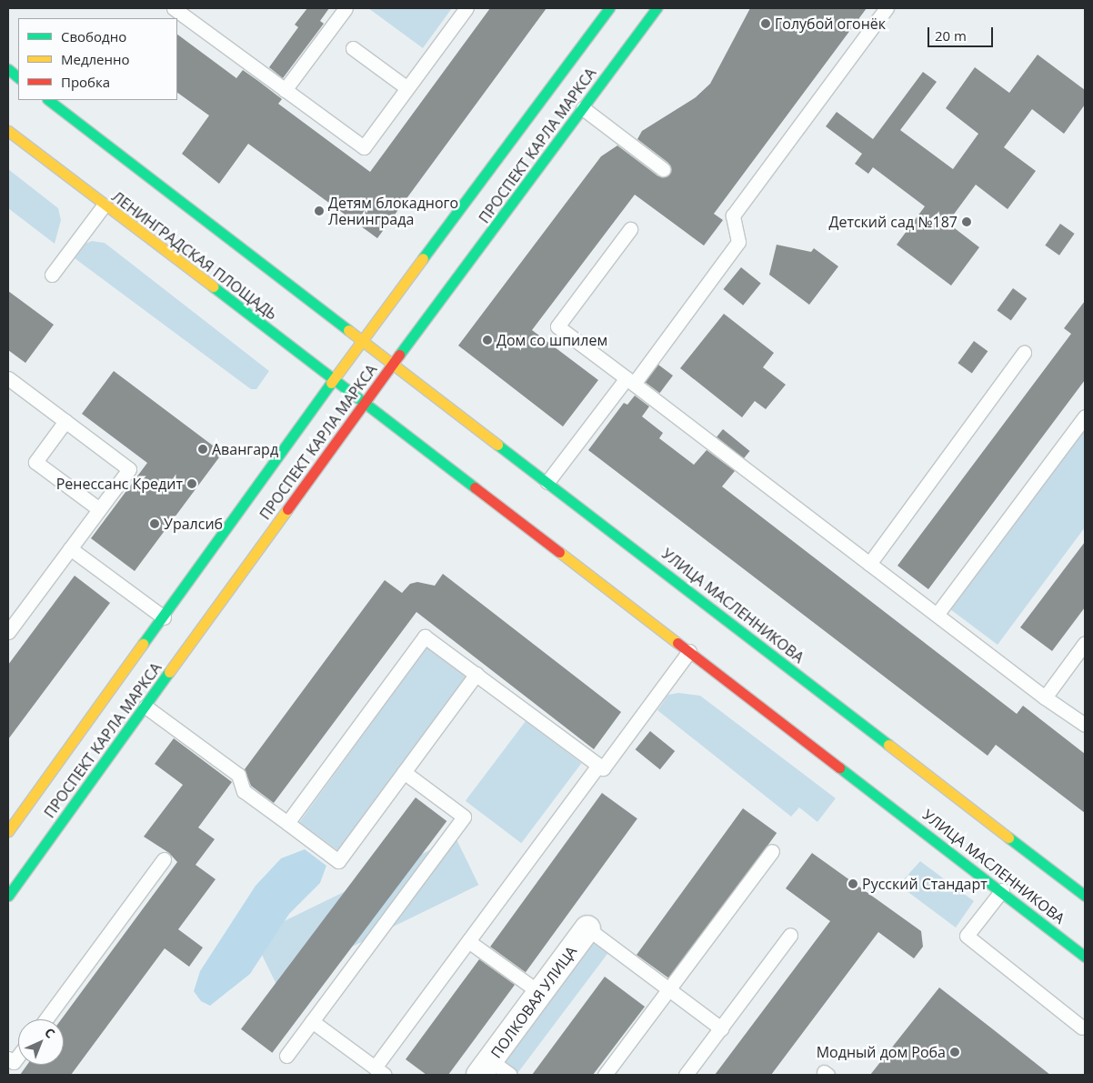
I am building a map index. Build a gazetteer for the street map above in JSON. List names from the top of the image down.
{
  "streets": {
    "main road": ["ПРОСПЕКТ КАРЛА МАРКСА", "ЛЕНИНГРАДСКАЯ ПЛОЩАДЬ", "УЛИЦА МАСЛЕННИКОВА"],
    "street": ["ПОЛКОВАЯ УЛИЦА"]
  },
  "crossings": [
    ["ПРОСПЕКТ КАРЛА МАРКСА", "ЛЕНИНГРАДСКАЯ ПЛОЩАДЬ"],
    ["ПРОСПЕКТ КАРЛА МАРКСА", "УЛИЦА МАСЛЕННИКОВА"],
    ["ЛЕНИНГРАДСКАЯ ПЛОЩАДЬ", "УЛИЦА МАСЛЕННИКОВА"]
  ],
  "places": [
    "Голубой огонёк",
    "Детям блокадного Ленинграда",
    "Детский сад №187",
    "Дом со шпилем",
    "Авангард",
    "Ренессанс Кредит",
    "Уралсиб",
    "Русский Стандарт",
    "Модный дом Роба"
  ],
  "legend": ["Свободно", "Медленно", "Пробка"],
  "scale_bar": "20 m",
  "north": "top right"
}
